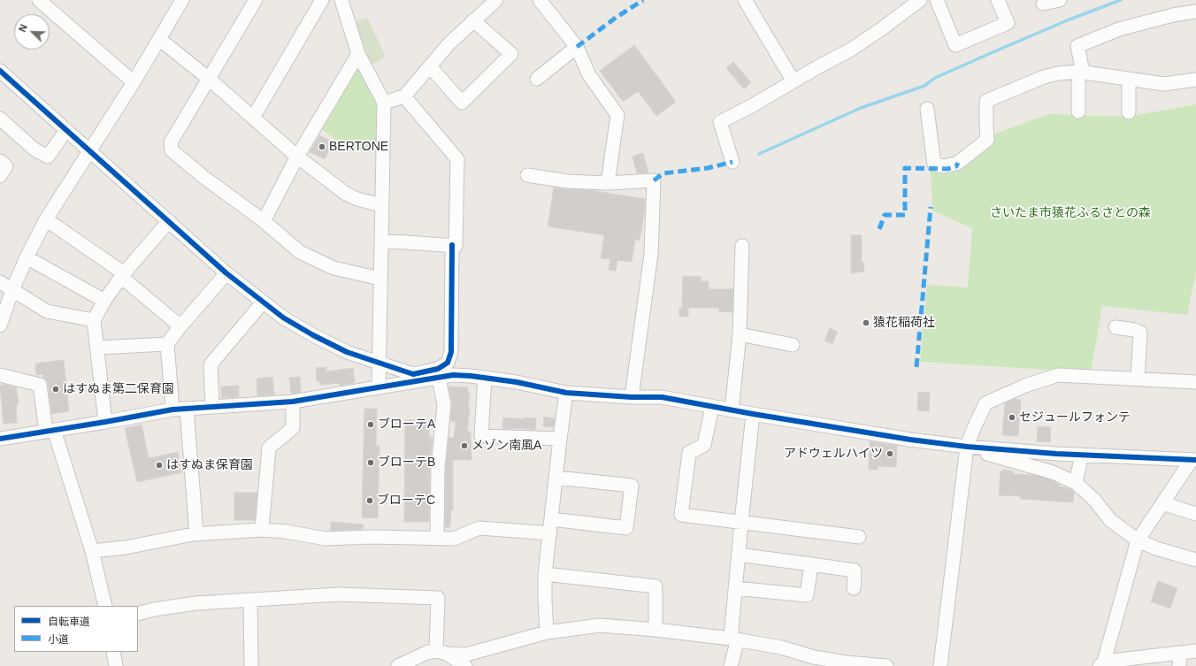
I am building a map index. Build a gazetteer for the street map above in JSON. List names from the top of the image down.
{
  "parks": ["さいたま市猿花ふるさとの森"],
  "places": [
    "BERTONE",
    "猿花稲荷社",
    "はすぬま第二保育園",
    "セジュールフォンテ",
    "ブローテA",
    "メゾン南風A",
    "アドウェルハイツ",
    "ブローテB",
    "はすぬま保育園",
    "ブローテC"
  ],
  "legend": ["自転車道", "小道"],
  "north": "top left"
}
